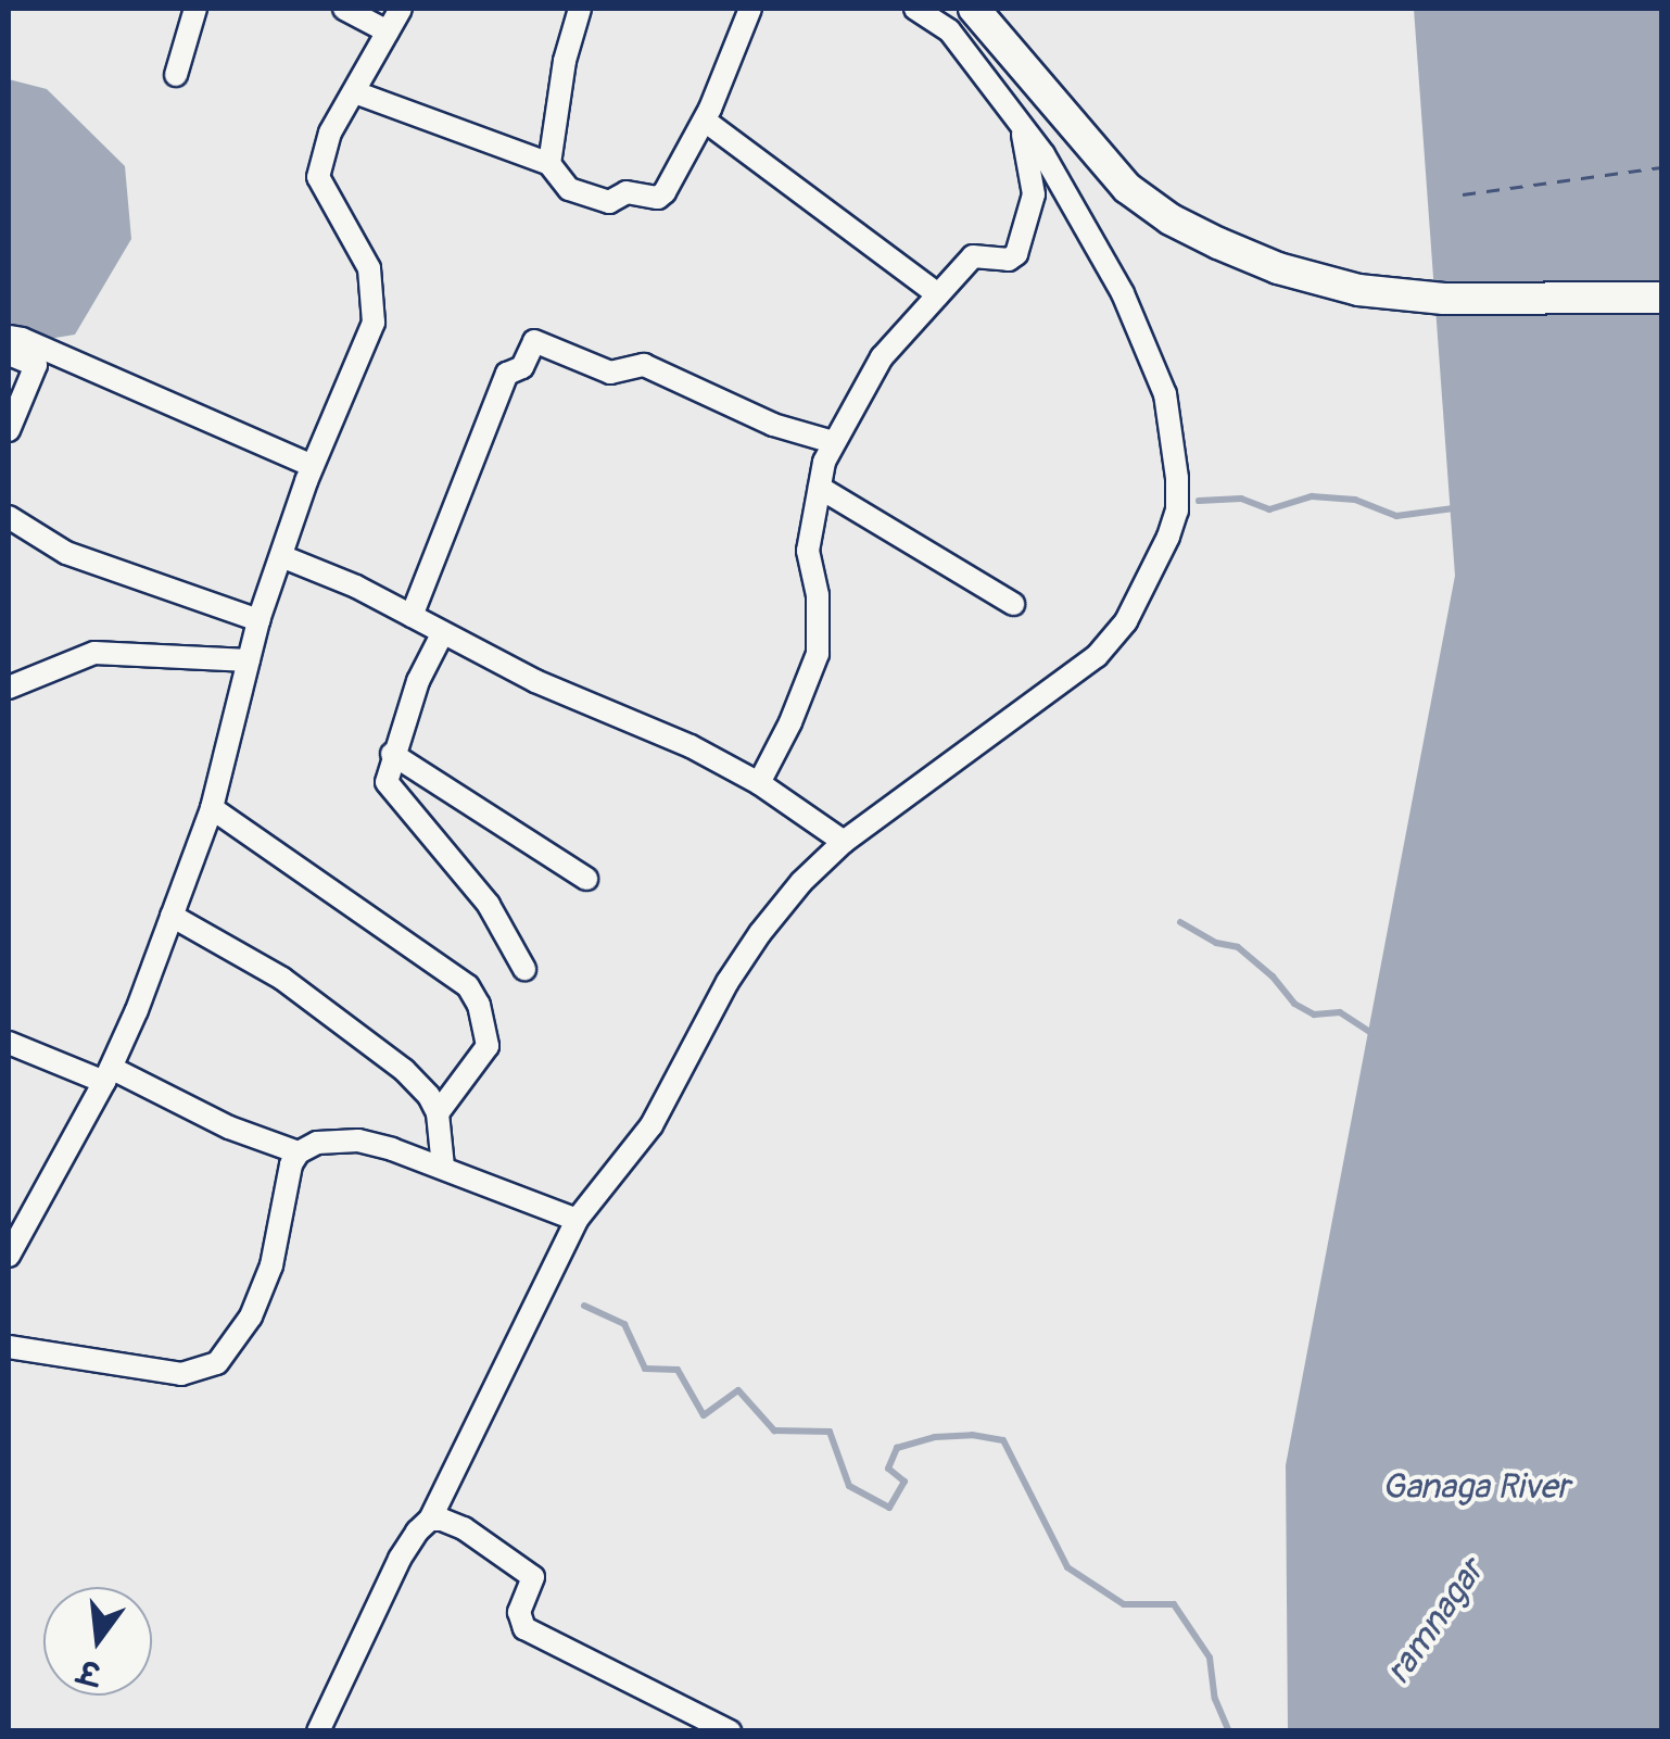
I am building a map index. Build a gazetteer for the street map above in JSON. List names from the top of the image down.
{
  "water": ["Ganaga River", "ramnagar"],
  "north": "bottom"
}
